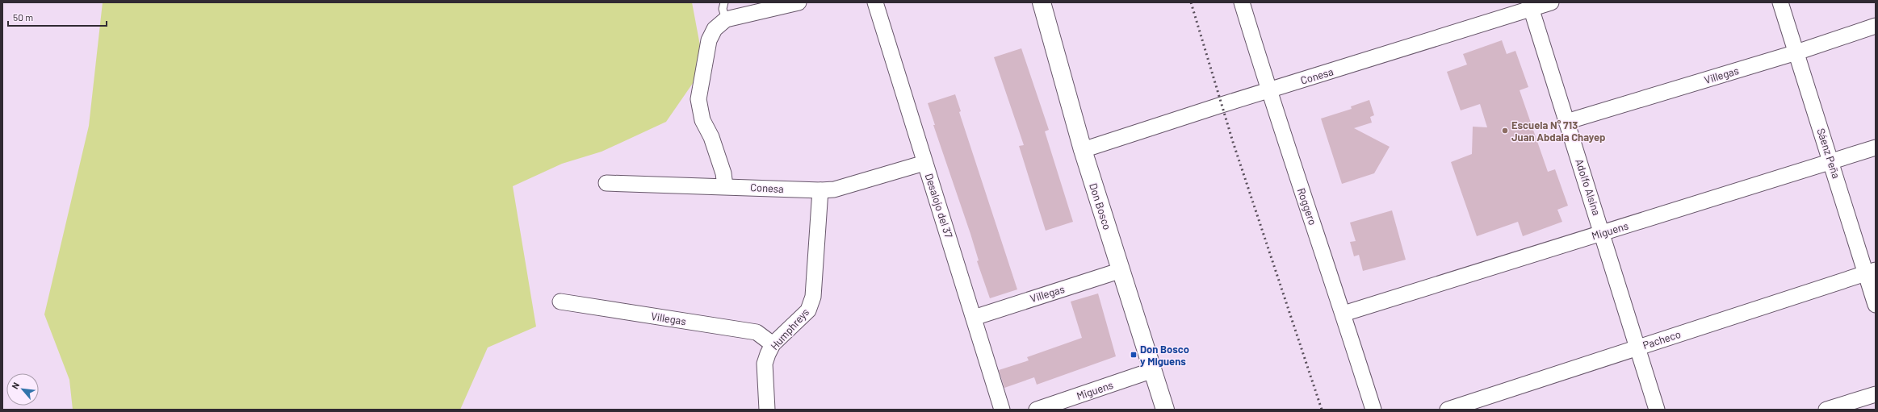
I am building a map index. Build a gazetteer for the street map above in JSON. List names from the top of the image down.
{
  "streets": {
    "street": [
      "Villegas",
      "Conesa",
      "Sáenz Peña",
      "Adolfo Alsina",
      "Desalojo del 37",
      "Don Bosco",
      "Roggero",
      "Miguens",
      "Humphreys",
      "Pacheco"
    ]
  },
  "crossings": [
    ["Villegas", "Sáenz Peña"],
    ["Villegas", "Adolfo Alsina"],
    ["Villegas", "Desalojo del 37"],
    ["Villegas", "Don Bosco"],
    ["Villegas", "Humphreys"],
    ["Conesa", "Adolfo Alsina"],
    ["Conesa", "Desalojo del 37"],
    ["Conesa", "Don Bosco"],
    ["Conesa", "Roggero"],
    ["Conesa", "Humphreys"],
    ["Sáenz Peña", "Miguens"],
    ["Sáenz Peña", "Pacheco"],
    ["Adolfo Alsina", "Miguens"],
    ["Adolfo Alsina", "Pacheco"],
    ["Don Bosco", "Miguens"],
    ["Roggero", "Miguens"]
  ],
  "places": {
    "other": ["Escuela N° 713 Juan Abdala Chayep"],
    "transit": ["Don Bosco y Miguens"]
  },
  "scale_bar": "50 m",
  "north": "top left"
}
